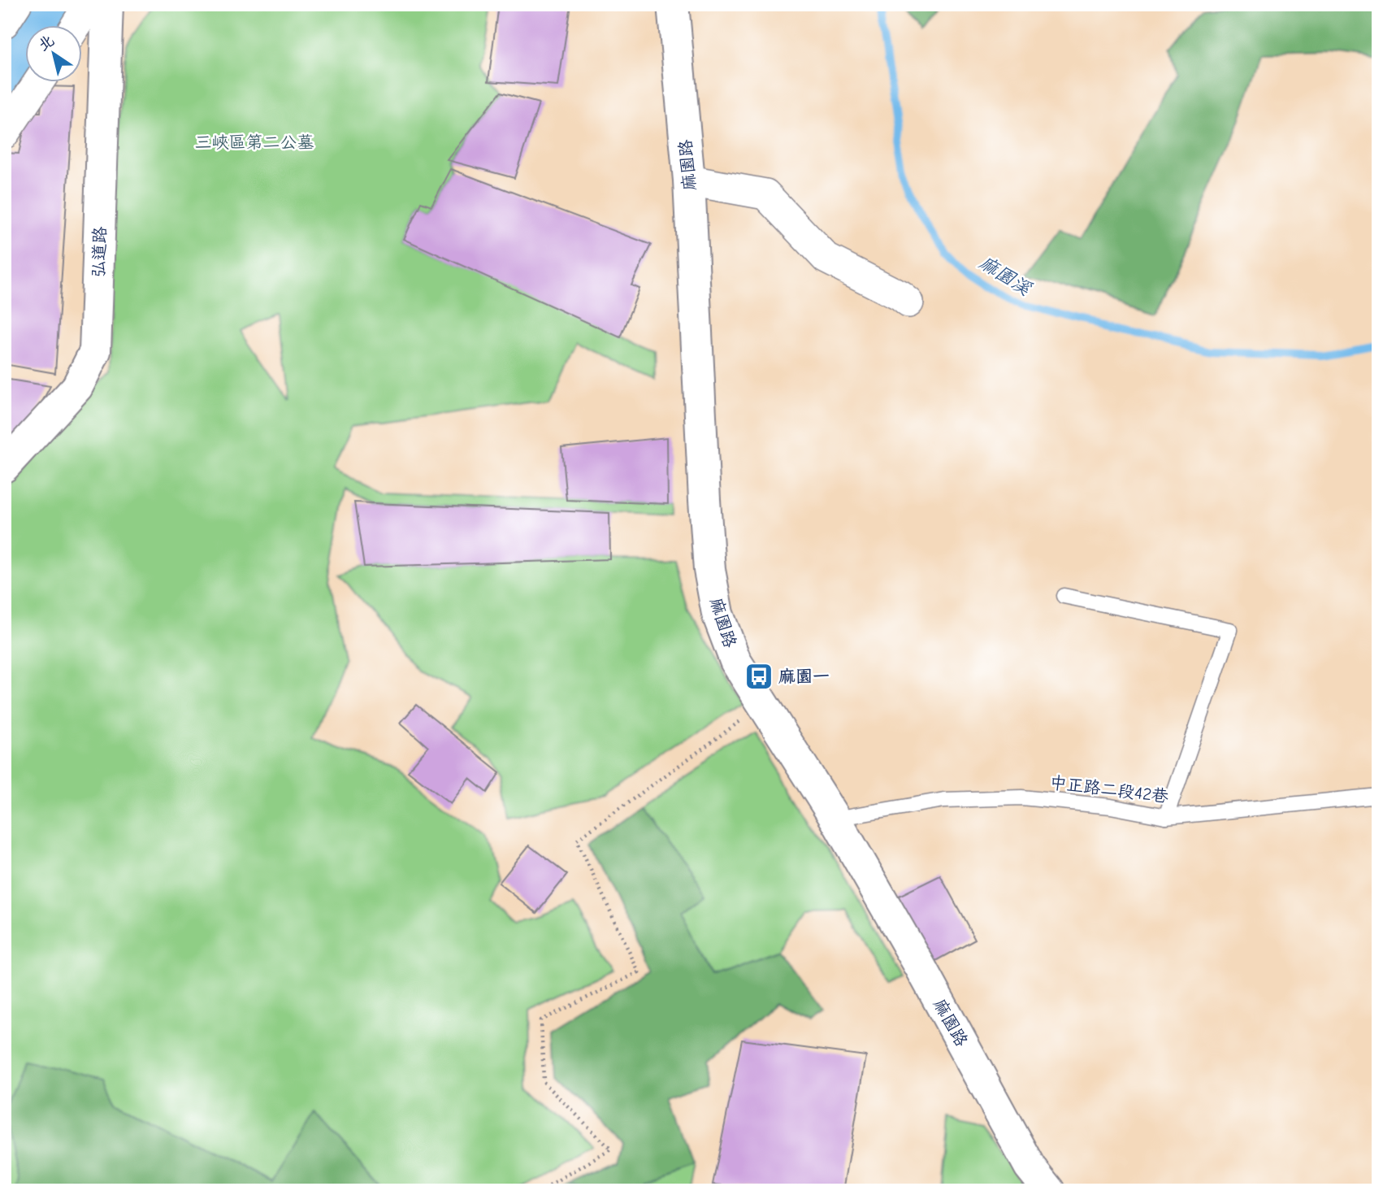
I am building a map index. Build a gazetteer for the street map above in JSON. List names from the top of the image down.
{
  "streets": {
    "street": ["麻園路", "弘道路"],
    "lane": ["中正路二段42巷"]
  },
  "crossings": [
    ["麻園路", "中正路二段42巷"]
  ],
  "water": ["麻園溪"],
  "parks": ["三峽區第二公墓"],
  "places": {
    "bus stop": ["麻園一"]
  },
  "north": "top left"
}
